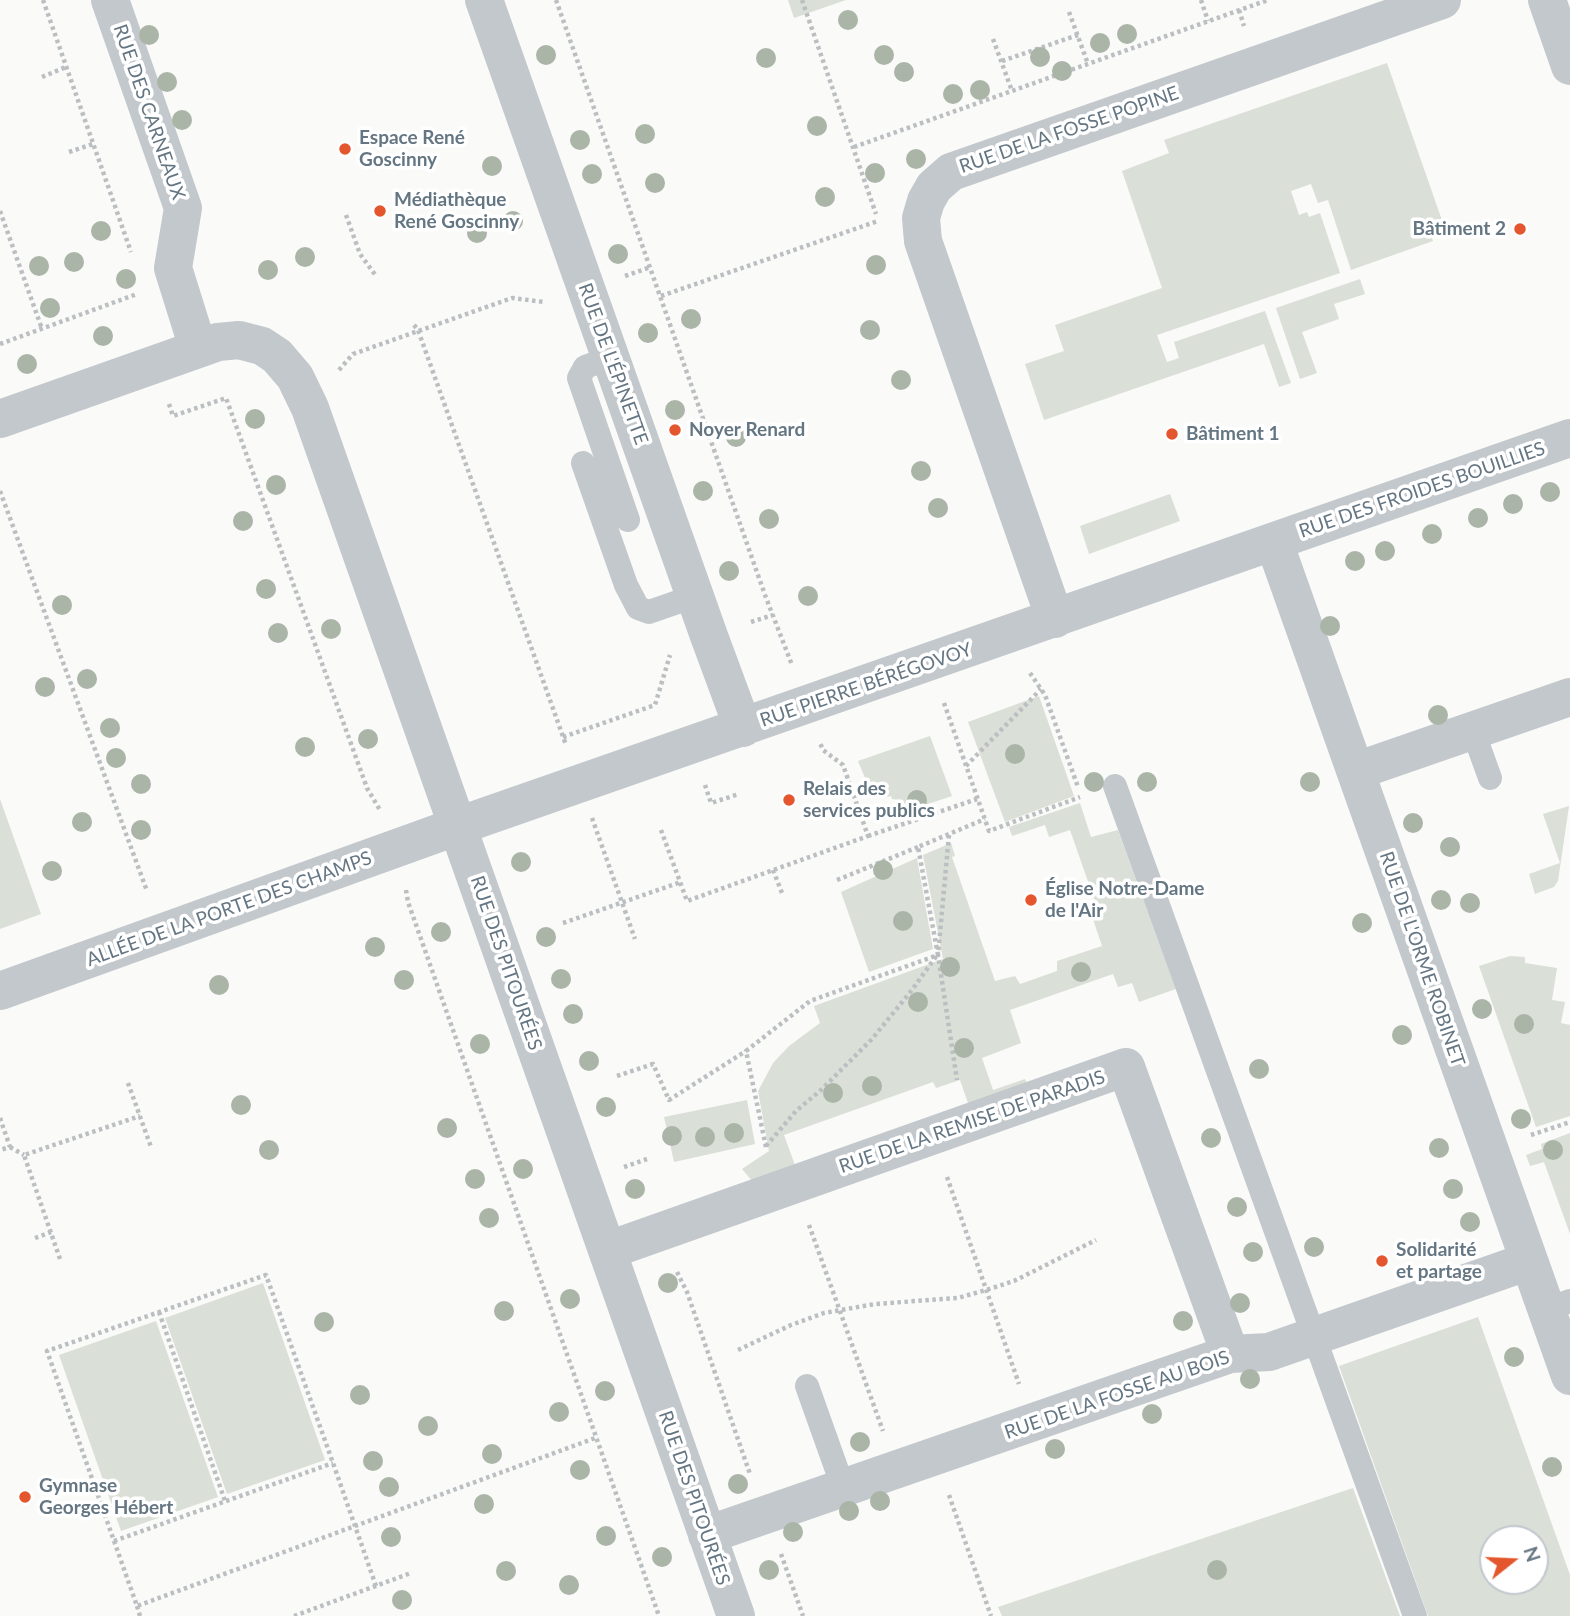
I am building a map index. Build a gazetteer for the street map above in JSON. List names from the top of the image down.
{
  "streets": {
    "street": [
      "RUE DES CARNEAUX",
      "RUE DE LA FOSSE POPINE",
      "RUE DE L'ÉPINETTE",
      "RUE DES FROIDES BOUILLIES",
      "RUE PIERRE BÉRÉGOVOY",
      "ALLÉE DE LA PORTE DES CHAMPS",
      "RUE DE L'ORME ROBINET",
      "RUE DES PITOURÉES",
      "RUE DE LA REMISE DE PARADIS",
      "RUE DE LA FOSSE AU BOIS"
    ]
  },
  "crossings": [
    ["RUE DES CARNEAUX", "RUE DES PITOURÉES"],
    ["RUE DE L'ÉPINETTE", "RUE PIERRE BÉRÉGOVOY"],
    ["RUE DES FROIDES BOUILLIES", "RUE PIERRE BÉRÉGOVOY"],
    ["RUE DES FROIDES BOUILLIES", "RUE DE L'ORME ROBINET"],
    ["RUE PIERRE BÉRÉGOVOY", "ALLÉE DE LA PORTE DES CHAMPS"],
    ["RUE PIERRE BÉRÉGOVOY", "RUE DE L'ORME ROBINET"],
    ["RUE PIERRE BÉRÉGOVOY", "RUE DES PITOURÉES"],
    ["ALLÉE DE LA PORTE DES CHAMPS", "RUE DES PITOURÉES"],
    ["RUE DE L'ORME ROBINET", "RUE DE LA FOSSE AU BOIS"],
    ["RUE DES PITOURÉES", "RUE DE LA REMISE DE PARADIS"],
    ["RUE DES PITOURÉES", "RUE DE LA FOSSE AU BOIS"],
    ["RUE DE LA REMISE DE PARADIS", "RUE DE LA FOSSE AU BOIS"]
  ],
  "places": [
    "Espace René Goscinny",
    "Médiathèque René Goscinny",
    "Bâtiment 2",
    "Noyer Renard",
    "Bâtiment 1",
    "Relais des services publics",
    "Église Notre-Dame de l'Air",
    "Solidarité et partage",
    "Gymnase Georges Hébert"
  ],
  "north": "right"
}
